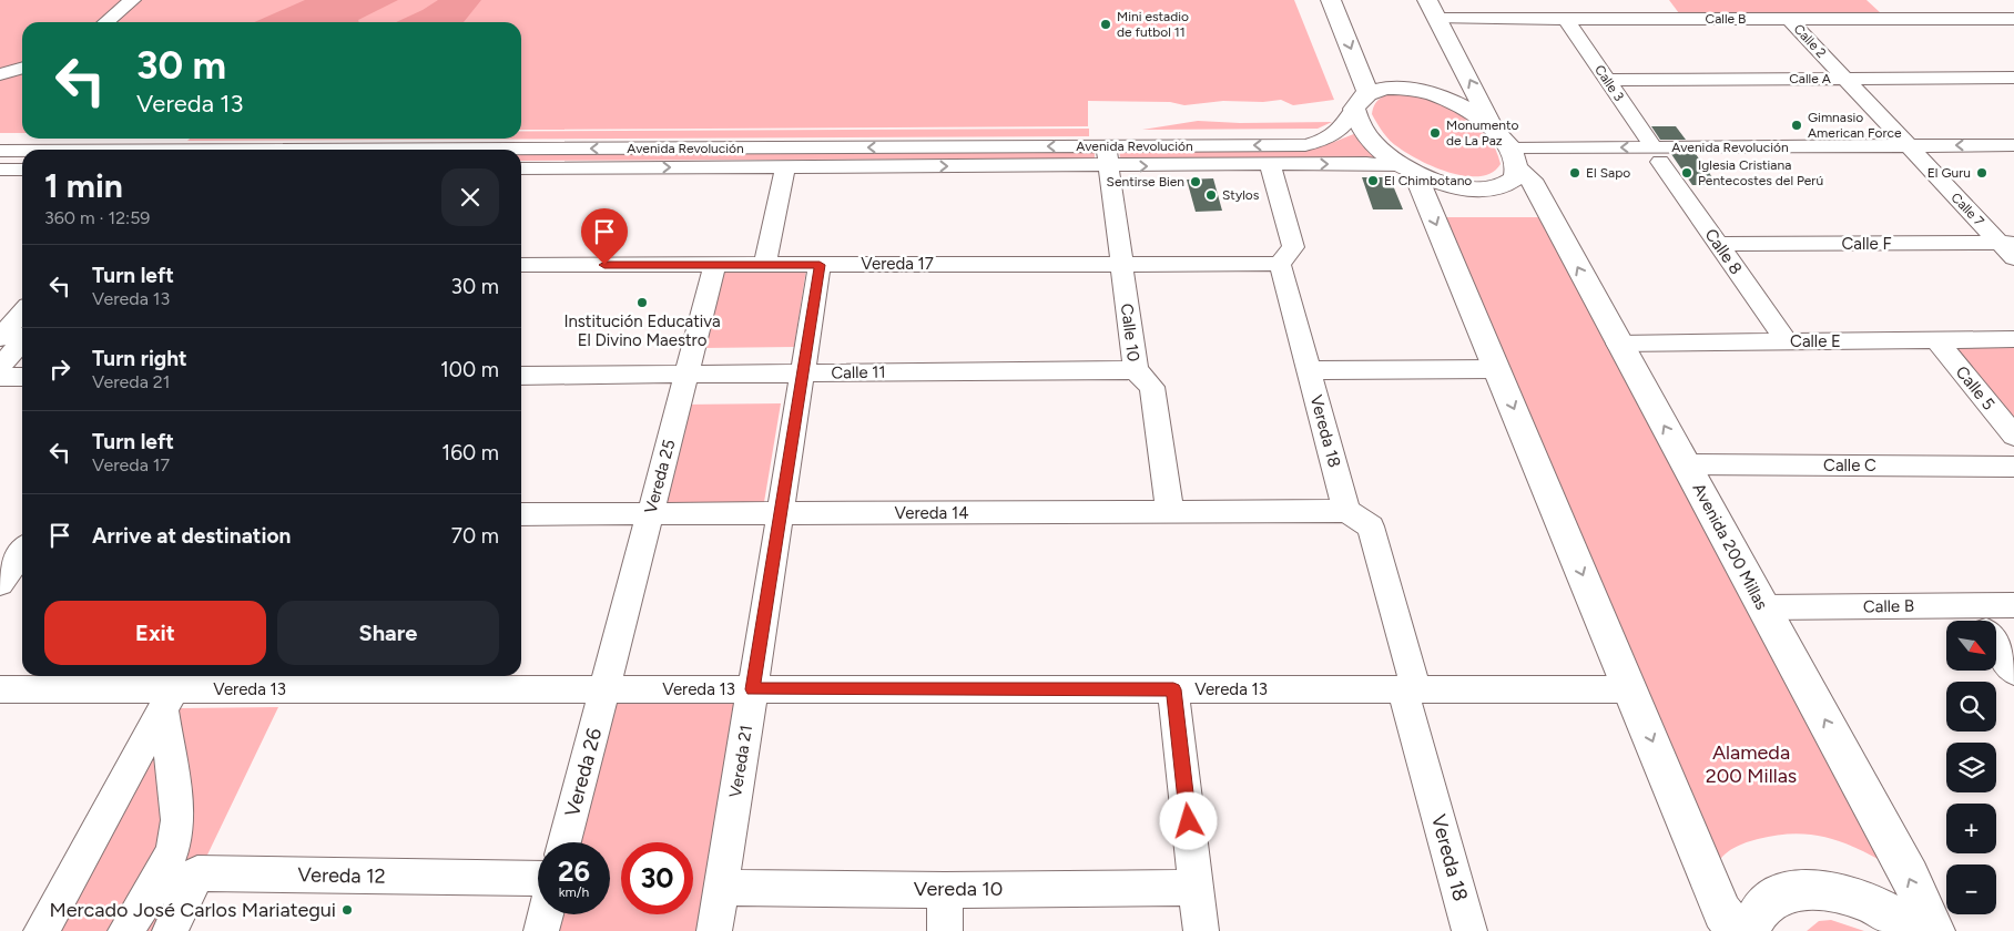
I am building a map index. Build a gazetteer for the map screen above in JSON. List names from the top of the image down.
{
  "streets": {
    "main road": ["Avenida 200 Millas"],
    "street": [
      "Calle B",
      "Calle 2",
      "Calle A",
      "Calle 3",
      "Avenida Revolución",
      "Calle 7",
      "Calle F",
      "Calle 8",
      "Vereda 17",
      "Calle 10",
      "Calle E",
      "Calle 11",
      "Calle 5",
      "Vereda 18",
      "Calle C",
      "Vereda 25",
      "Vereda 14",
      "Vereda 13",
      "Vereda 21",
      "Vereda 26",
      "Vereda 12",
      "Vereda 10"
    ]
  },
  "crossings": [
    ["Calle B", "Calle 2"],
    ["Calle B", "Calle 3"],
    ["Calle B", "Avenida 200 Millas"],
    ["Calle 2", "Calle A"],
    ["Calle 2", "Avenida Revolución"],
    ["Calle 2", "Calle 7"],
    ["Calle A", "Calle 3"],
    ["Calle 3", "Avenida Revolución"],
    ["Calle 3", "Calle 8"],
    ["Avenida Revolución", "Calle 7"],
    ["Avenida Revolución", "Calle 8"],
    ["Avenida Revolución", "Calle 10"],
    ["Avenida Revolución", "Avenida 200 Millas"],
    ["Calle 7", "Calle F"],
    ["Calle F", "Calle 8"],
    ["Calle 8", "Calle E"],
    ["Vereda 17", "Calle 10"],
    ["Vereda 17", "Vereda 18"],
    ["Vereda 17", "Vereda 25"],
    ["Vereda 17", "Vereda 21"],
    ["Calle 10", "Calle 11"],
    ["Calle 10", "Vereda 14"],
    ["Calle E", "Calle 5"],
    ["Calle E", "Avenida 200 Millas"],
    ["Calle 11", "Vereda 25"],
    ["Calle 11", "Vereda 21"],
    ["Vereda 18", "Vereda 14"],
    ["Vereda 18", "Vereda 13"],
    ["Calle C", "Avenida 200 Millas"],
    ["Vereda 25", "Vereda 14"],
    ["Vereda 25", "Vereda 13"],
    ["Vereda 25", "Vereda 26"],
    ["Vereda 14", "Vereda 21"],
    ["Vereda 13", "Vereda 21"],
    ["Vereda 13", "Vereda 26"],
    ["Vereda 21", "Vereda 10"]
  ],
  "parks": ["Alameda 200 Millas"],
  "places": [
    "Mini estadio de futbol 11",
    "Gimnasio American Force",
    "Monumento de La Paz",
    "El Sapo",
    "Iglesia Cristiana Pentecostes del Perú",
    "El Guru",
    "El Chimbotano",
    "Sentirse Bien",
    "Stylos",
    "Institución Educativa El Divino Maestro",
    "Mercado José Carlos Mariategui"
  ],
  "north": "bottom right",
  "page": {
    "turn": ["30 m", "Vereda 13"],
    "heading": ["1 min", "360 m · 12:59"],
    "list": [
      {
        "name": "Turn left",
        "note": "Vereda 13",
        "value": "30 m"
      },
      {
        "name": "Turn right",
        "note": "Vereda 21",
        "value": "100 m"
      },
      {
        "name": "Turn left",
        "note": "Vereda 17",
        "value": "160 m"
      },
      {
        "name": "Arrive at destination",
        "value": "70 m"
      }
    ],
    "buttons": ["Exit", "Share"],
    "map_buttons": ["+", "−"],
    "speed": "26 km/h",
    "limit": "30"
  }
}
